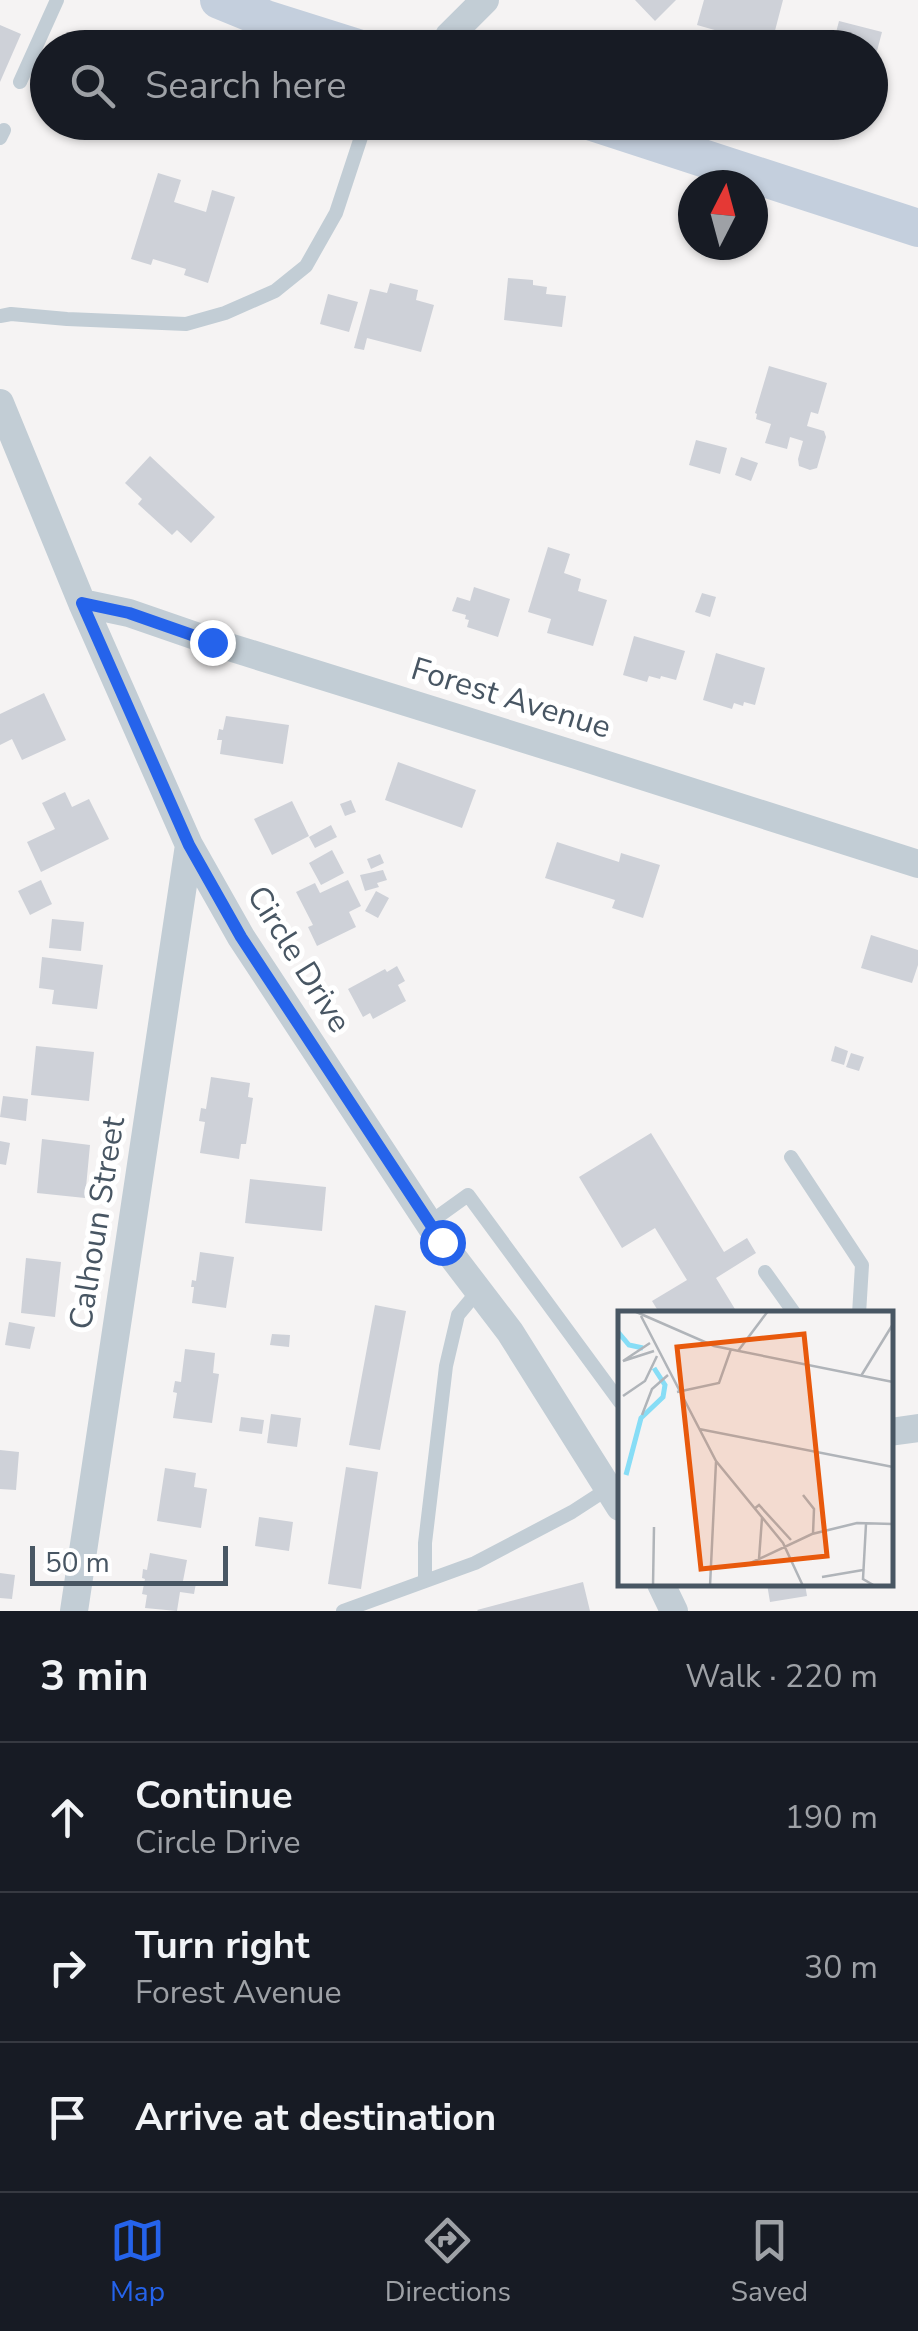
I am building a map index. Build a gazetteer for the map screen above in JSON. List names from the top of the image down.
{
  "streets": {
    "street": ["Forest Avenue", "Circle Drive", "Calhoun Street"]
  },
  "crossings": [
    ["Forest Avenue", "Circle Drive"],
    ["Circle Drive", "Calhoun Street"]
  ],
  "scale_bar": "50 m",
  "north": "top",
  "page": {
    "search": "Search here",
    "scale": "50 m",
    "heading": ["3 min", "Walk · 220 m"],
    "list": [
      ["Continue", "Circle Drive", "190 m"],
      ["Turn right", "Forest Avenue", "30 m"],
      "Arrive at destination"
    ],
    "nav": ["Map", "Directions", "Saved"]
  }
}
